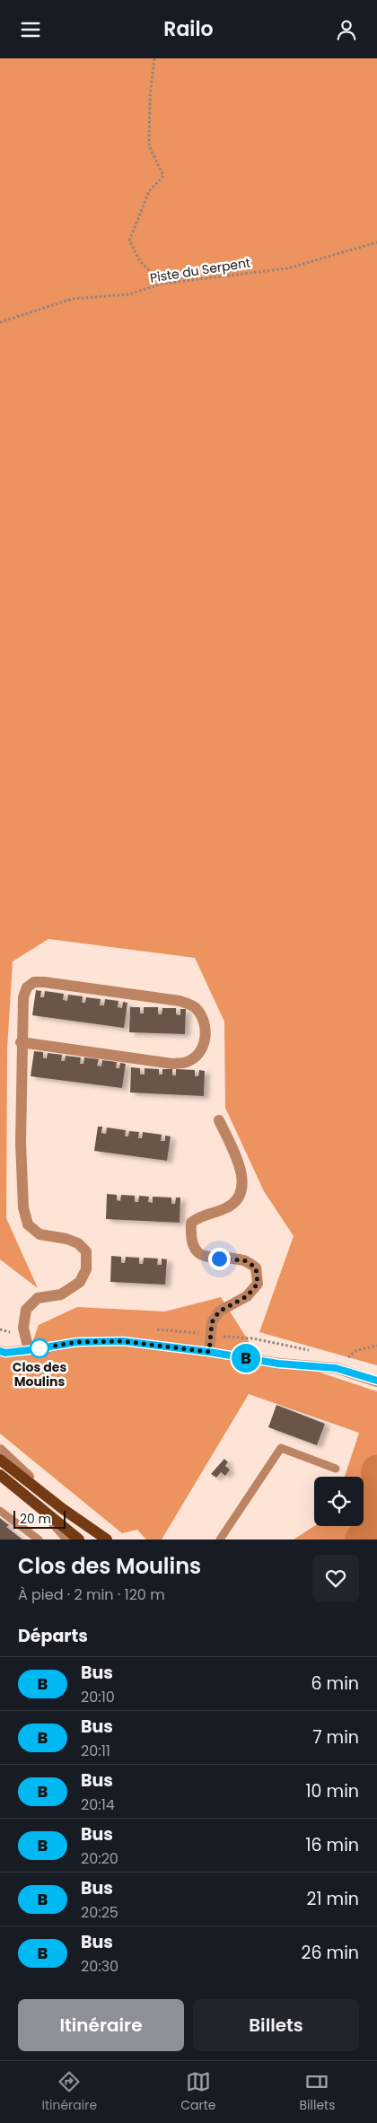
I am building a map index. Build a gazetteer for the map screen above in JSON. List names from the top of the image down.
{
  "streets": {
    "path": ["Piste du Serpent"]
  },
  "places": ["Clos des Moulins"],
  "lines": ["bus line B"],
  "scale_bar": "20 m",
  "page": {
    "header": "Railo",
    "on_map": "B",
    "scale": "20 m",
    "heading": [
      ["Clos des Moulins", "À pied · 2 min · 120 m"],
      "Départs"
    ],
    "list": [
      {
        "mark": "B",
        "name": "Bus",
        "note": "20:10",
        "value": "6 min"
      },
      {
        "mark": "B",
        "name": "Bus",
        "note": "20:11",
        "value": "7 min"
      },
      {
        "mark": "B",
        "name": "Bus",
        "note": "20:14",
        "value": "10 min"
      },
      {
        "mark": "B",
        "name": "Bus",
        "note": "20:20",
        "value": "16 min"
      },
      {
        "mark": "B",
        "name": "Bus",
        "note": "20:25",
        "value": "21 min"
      },
      {
        "mark": "B",
        "name": "Bus",
        "note": "20:30",
        "value": "26 min"
      }
    ],
    "buttons": ["Itinéraire", "Billets"],
    "tabs": ["Itinéraire", "Carte", "Billets"]
  }
}
